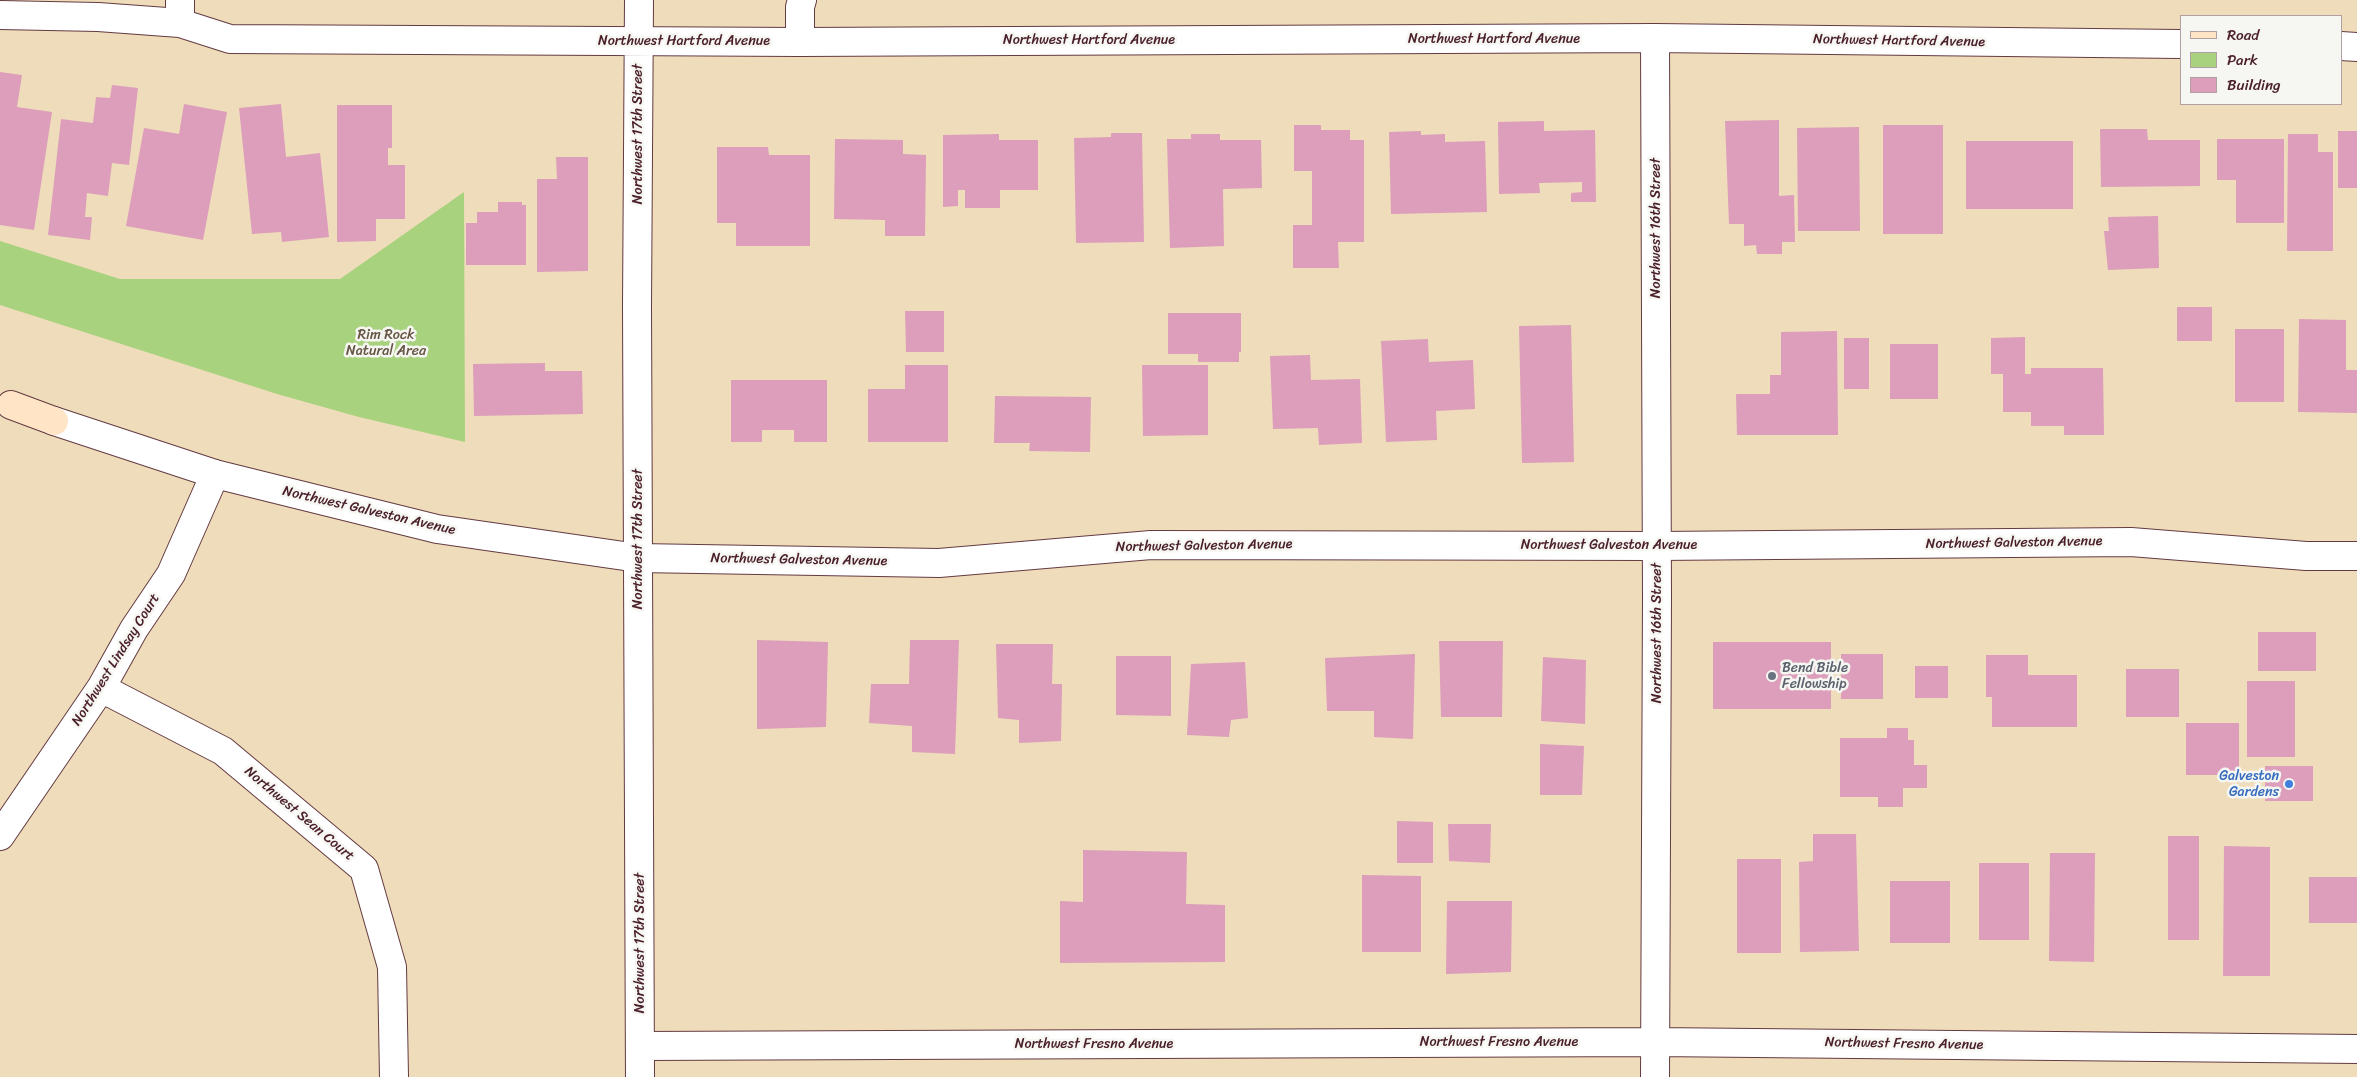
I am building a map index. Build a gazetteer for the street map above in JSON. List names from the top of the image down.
{
  "streets": {
    "main road": ["Northwest Galveston Avenue"],
    "street": [
      "Northwest Hartford Avenue",
      "Northwest 17th Street",
      "Northwest 16th Street",
      "Northwest Lindsay Court",
      "Northwest Sean Court",
      "Northwest Fresno Avenue"
    ]
  },
  "crossings": [
    ["Northwest Hartford Avenue", "Northwest 17th Street"],
    ["Northwest Hartford Avenue", "Northwest 16th Street"],
    ["Northwest 17th Street", "Northwest Galveston Avenue"],
    ["Northwest 17th Street", "Northwest Fresno Avenue"],
    ["Northwest 16th Street", "Northwest Galveston Avenue"],
    ["Northwest 16th Street", "Northwest Fresno Avenue"],
    ["Northwest Galveston Avenue", "Northwest Lindsay Court"],
    ["Northwest Lindsay Court", "Northwest Sean Court"]
  ],
  "parks": ["Rim Rock Natural Area"],
  "places": ["Bend Bible Fellowship", "Galveston Gardens"],
  "legend": ["Road", "Park", "Building"]
}
